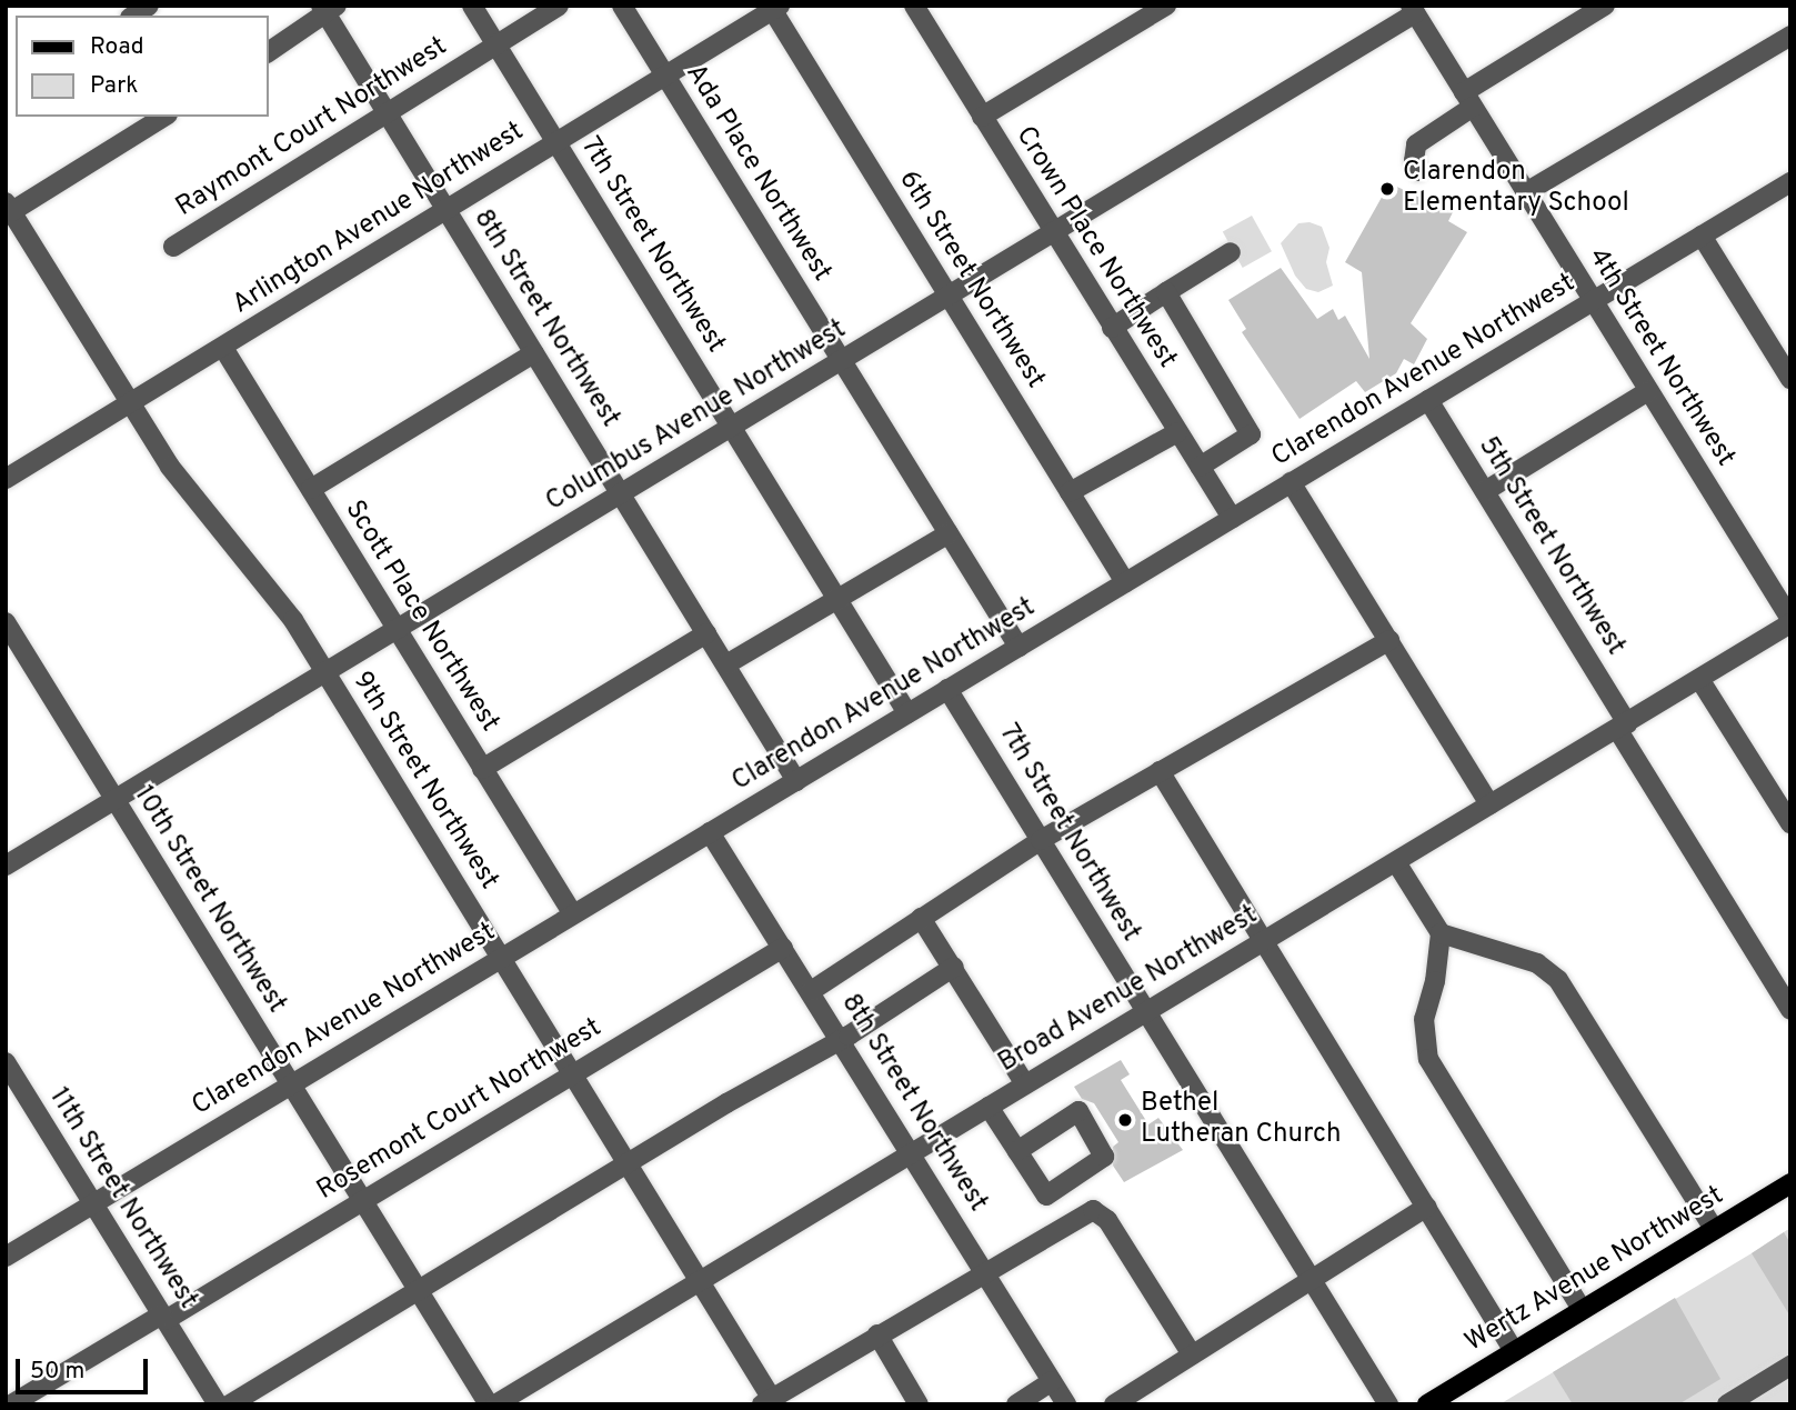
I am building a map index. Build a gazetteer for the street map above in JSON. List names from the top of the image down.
{
  "streets": {
    "main road": ["Wertz Avenue Northwest"],
    "street": [
      "Raymont Court Northwest",
      "Ada Place Northwest",
      "Arlington Avenue Northwest",
      "7th Street Northwest",
      "Crown Place Northwest",
      "6th Street Northwest",
      "8th Street Northwest",
      "4th Street Northwest",
      "Clarendon Avenue Northwest",
      "Columbus Avenue Northwest",
      "5th Street Northwest",
      "Scott Place Northwest",
      "9th Street Northwest",
      "10th Street Northwest",
      "Broad Avenue Northwest",
      "Rosemont Court Northwest",
      "11th Street Northwest"
    ]
  },
  "crossings": [
    ["Raymont Court Northwest", "7th Street Northwest"],
    ["Raymont Court Northwest", "8th Street Northwest"],
    ["Ada Place Northwest", "Arlington Avenue Northwest"],
    ["Ada Place Northwest", "Clarendon Avenue Northwest"],
    ["Ada Place Northwest", "Columbus Avenue Northwest"],
    ["Arlington Avenue Northwest", "7th Street Northwest"],
    ["Arlington Avenue Northwest", "6th Street Northwest"],
    ["Arlington Avenue Northwest", "8th Street Northwest"],
    ["Arlington Avenue Northwest", "Scott Place Northwest"],
    ["Arlington Avenue Northwest", "9th Street Northwest"],
    ["7th Street Northwest", "Clarendon Avenue Northwest"],
    ["7th Street Northwest", "Columbus Avenue Northwest"],
    ["7th Street Northwest", "Broad Avenue Northwest"],
    ["Crown Place Northwest", "Clarendon Avenue Northwest"],
    ["Crown Place Northwest", "Columbus Avenue Northwest"],
    ["6th Street Northwest", "Clarendon Avenue Northwest"],
    ["6th Street Northwest", "Columbus Avenue Northwest"],
    ["8th Street Northwest", "Clarendon Avenue Northwest"],
    ["8th Street Northwest", "Columbus Avenue Northwest"],
    ["8th Street Northwest", "Broad Avenue Northwest"],
    ["8th Street Northwest", "Rosemont Court Northwest"],
    ["4th Street Northwest", "Clarendon Avenue Northwest"],
    ["4th Street Northwest", "Columbus Avenue Northwest"],
    ["4th Street Northwest", "Broad Avenue Northwest"],
    ["Clarendon Avenue Northwest", "5th Street Northwest"],
    ["Clarendon Avenue Northwest", "Scott Place Northwest"],
    ["Clarendon Avenue Northwest", "9th Street Northwest"],
    ["Clarendon Avenue Northwest", "10th Street Northwest"],
    ["Clarendon Avenue Northwest", "11th Street Northwest"],
    ["Columbus Avenue Northwest", "Scott Place Northwest"],
    ["Columbus Avenue Northwest", "9th Street Northwest"],
    ["Columbus Avenue Northwest", "10th Street Northwest"],
    ["5th Street Northwest", "Broad Avenue Northwest"],
    ["9th Street Northwest", "Broad Avenue Northwest"],
    ["9th Street Northwest", "Rosemont Court Northwest"],
    ["10th Street Northwest", "Rosemont Court Northwest"],
    ["Rosemont Court Northwest", "11th Street Northwest"]
  ],
  "places": ["Clarendon Elementary School", "Bethel Lutheran Church"],
  "legend": ["Road", "Park"],
  "scale_bar": "50 m"
}
